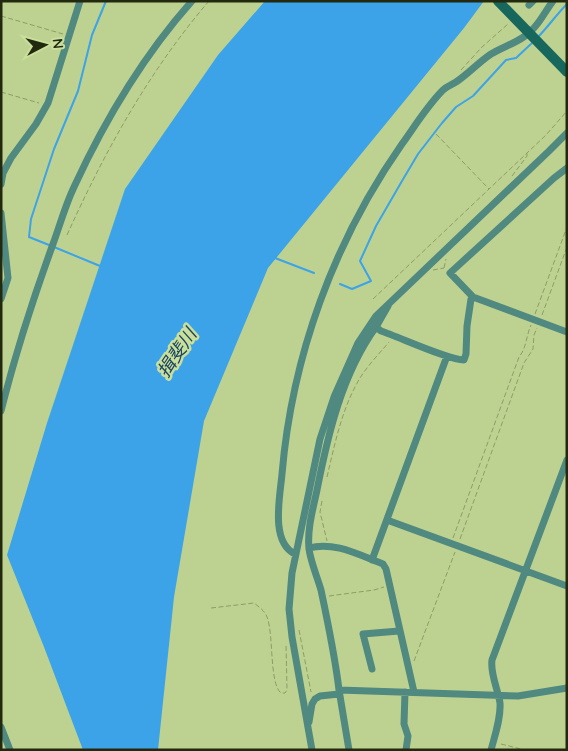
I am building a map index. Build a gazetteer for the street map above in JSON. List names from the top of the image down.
{
  "water": ["揖斐川"],
  "north": "right"
}
